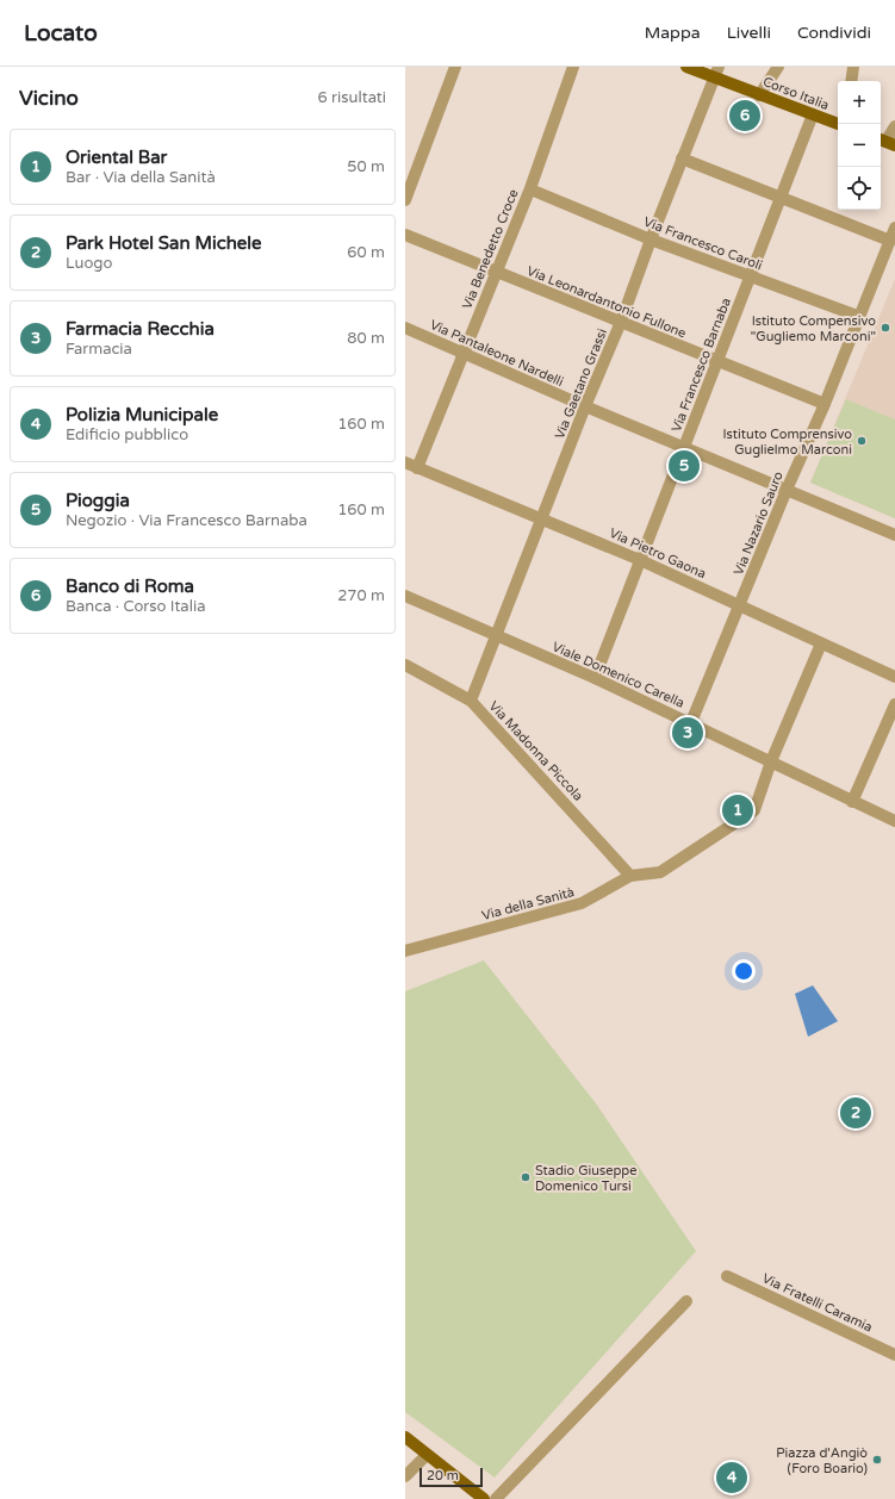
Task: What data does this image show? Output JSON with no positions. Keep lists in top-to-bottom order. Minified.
{"streets":{"main road":["Corso Italia"],"street":["Via Francesco Caroli","Via Benedetto Croce","Via Leonardantonio Fullone","Via Pantaleone Nardelli","Via Francesco Barnaba","Via Gaetano Grassi","Via Nazario Sauro","Via Pietro Gaona","Viale Domenico Carella","Via Madonna Piccola","Via della Sanità","Via Fratelli Caramia"]},"crossings":[["Corso Italia","Via Francesco Barnaba"],["Corso Italia","Via Gaetano Grassi"],["Via Francesco Caroli","Via Francesco Barnaba"],["Via Francesco Caroli","Via Gaetano Grassi"],["Via Francesco Caroli","Via Nazario Sauro"],["Via Benedetto Croce","Via Leonardantonio Fullone"],["Via Benedetto Croce","Via Pantaleone Nardelli"],["Via Benedetto Croce","Via Pietro Gaona"],["Via Leonardantonio Fullone","Via Francesco Barnaba"],["Via Leonardantonio Fullone","Via Gaetano Grassi"],["Via Leonardantonio Fullone","Via Nazario Sauro"],["Via Pantaleone Nardelli","Via Francesco Barnaba"],["Via Pantaleone Nardelli","Via Gaetano Grassi"],["Via Pantaleone Nardelli","Via Nazario Sauro"],["Via Francesco Barnaba","Via Pietro Gaona"],["Via Francesco Barnaba","Viale Domenico Carella"],["Via Gaetano Grassi","Via Pietro Gaona"],["Via Gaetano Grassi","Viale Domenico Carella"],["Via Gaetano Grassi","Via Madonna Piccola"],["Via Nazario Sauro","Via Pietro Gaona"],["Via Nazario Sauro","Viale Domenico Carella"],["Via Pietro Gaona","Via della Sanità"],["Viale Domenico Carella","Via della Sanità"],["Via Madonna Piccola","Via della Sanità"]],"places":["Istituto Compensivo \"Gugliemo Marconi\"","Istituto Comprensivo Guglielmo Marconi","Stadio Giuseppe Domenico Tursi","Piazza d'Angiò (Foro Boario)"],"scale_bar":"20 m","page":{"header":"Locato","nav":["Mappa","Livelli","Condividi"],"heading":["Vicino","6 risultati"],"map_buttons":["+","−"],"pins":["6","5","3","1","2","4"],"list":[{"mark":"1","name":"Oriental Bar","note":"Bar · Via della Sanità","value":"50 m"},{"mark":"2","name":"Park Hotel San Michele","note":"Luogo","value":"60 m"},{"mark":"3","name":"Farmacia Recchia","note":"Farmacia","value":"80 m"},{"mark":"4","name":"Polizia Municipale","note":"Edificio pubblico","value":"160 m"},{"mark":"5","name":"Pioggia","note":"Negozio · Via Francesco Barnaba","value":"160 m"},{"mark":"6","name":"Banco di Roma","note":"Banca · Corso Italia","value":"270 m"}],"scale":"20 m"}}
